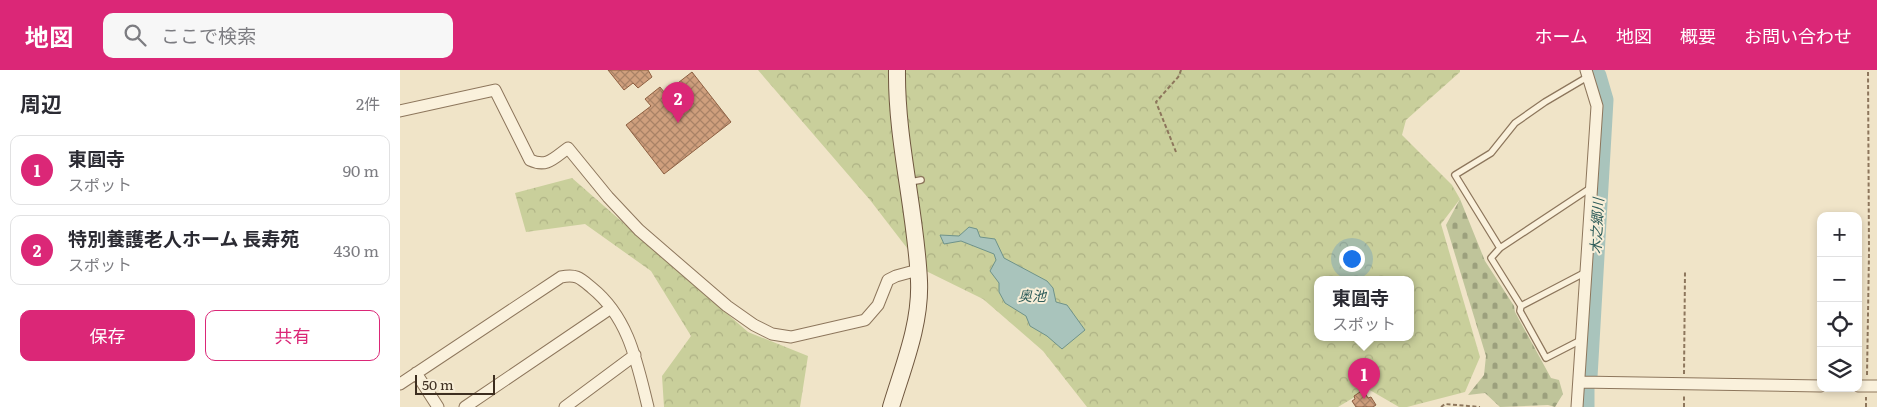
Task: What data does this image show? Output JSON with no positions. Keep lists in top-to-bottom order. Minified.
{"water":["木之郷川","奥池"],"scale_bar":"50 m","page":{"header":"地図","search":"ここで検索","nav":["ホーム","地図","概要","お問い合わせ"],"heading":["周辺","2件"],"pins":["2","1"],"list":[{"mark":"1","name":"東圓寺","note":"スポット","value":"90 m"},{"mark":"2","name":"特別養護老人ホーム 長寿苑","note":"スポット","value":"430 m"}],"map_buttons":["+","−"],"popup":["東圓寺","スポット"],"buttons":["保存","共有"],"scale":"50 m"}}
